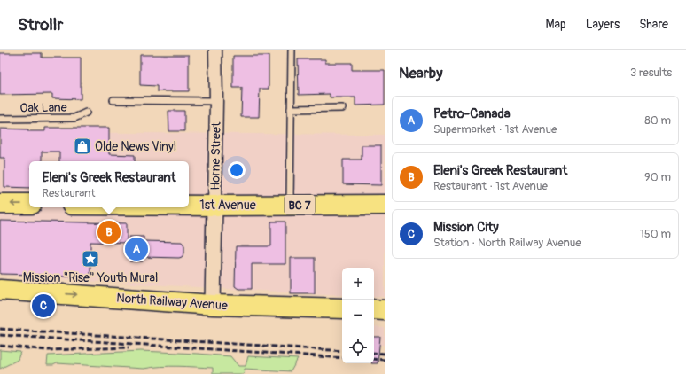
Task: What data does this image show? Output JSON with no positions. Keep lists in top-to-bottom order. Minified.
{"streets":{"main road":["1st Avenue","BC 7","North Railway Avenue"],"street":["Horne Street"],"lane":["Oak Lane"]},"crossings":[["Horne Street","1st Avenue"],["Horne Street","North Railway Avenue"]],"one_way":["North Railway Avenue"],"places":{"shop":["Olde News Vinyl"],"place":["Mission \"Rise\" Youth Mural"]},"page":{"header":"Strollr","nav":["Map","Layers","Share"],"heading":["Nearby","3 results"],"list":[{"mark":"A","name":"Petro-Canada","note":"Supermarket · 1st Avenue","value":"80 m"},{"mark":"B","name":"Eleni's Greek Restaurant","note":"Restaurant · 1st Avenue","value":"90 m"},{"mark":"C","name":"Mission City","note":"Station · North Railway Avenue","value":"150 m"}],"popup":["Eleni's Greek Restaurant","Restaurant"],"pins":["B","A","C"],"map_buttons":["+","−"]}}
